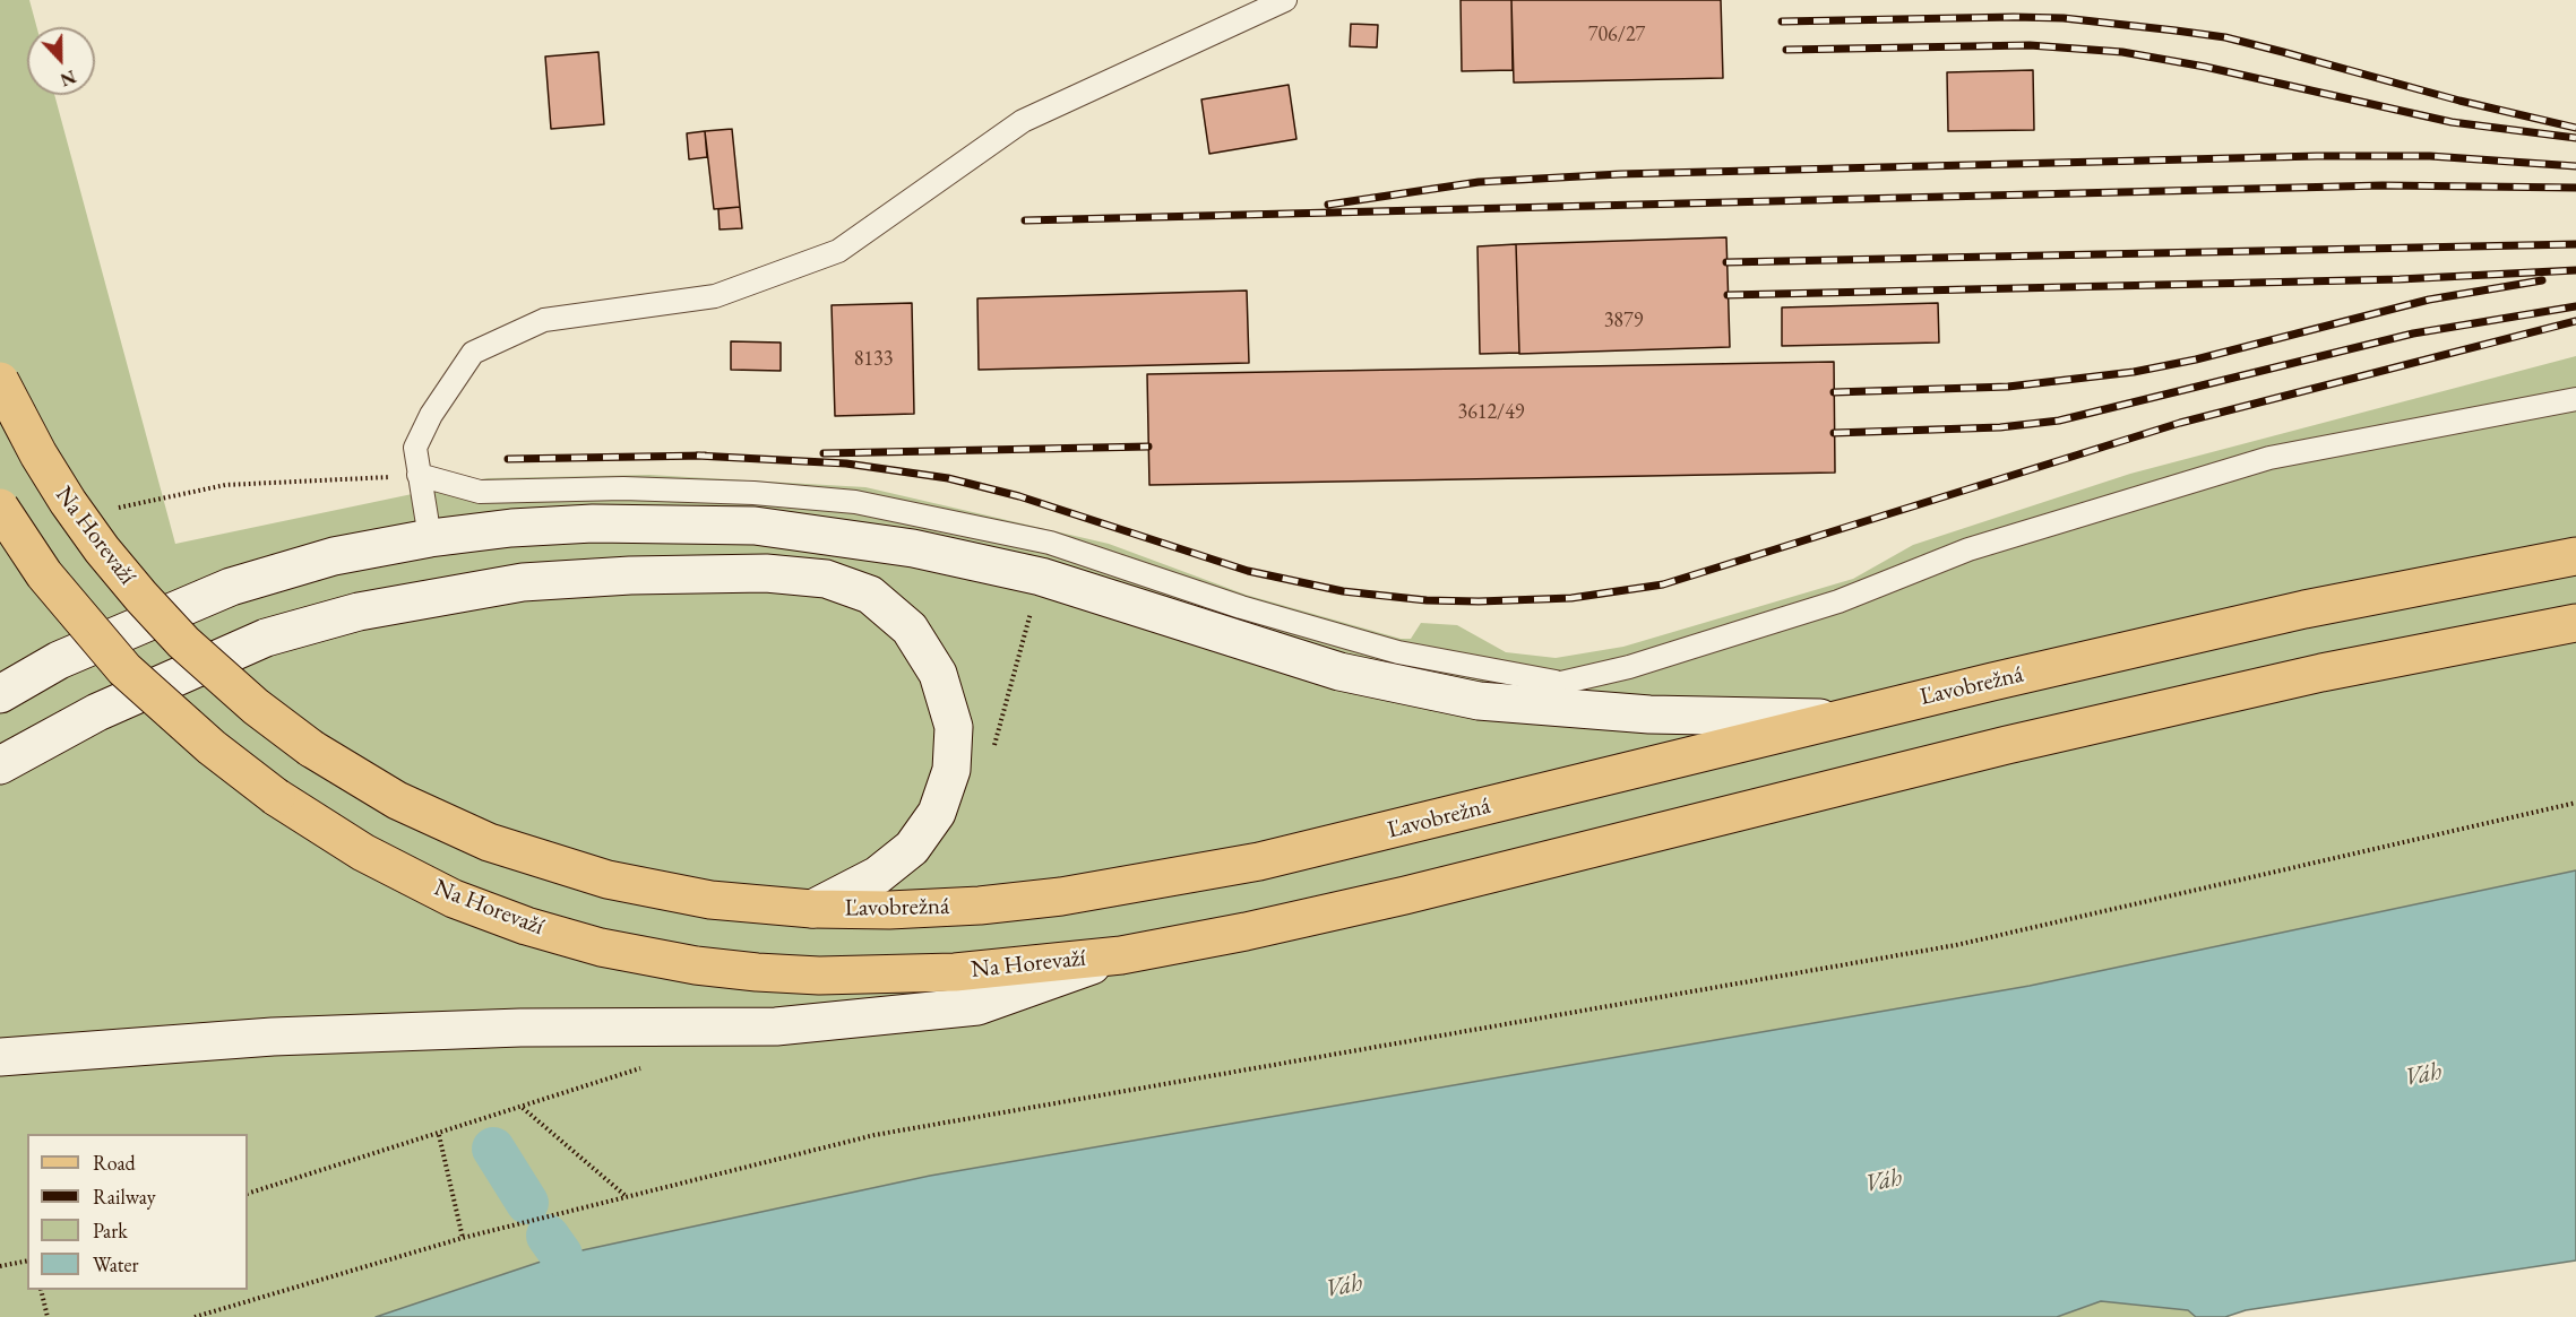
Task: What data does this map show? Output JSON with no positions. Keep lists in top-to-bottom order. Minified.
{"streets":{"main road":["Na Horevaží","Ľavobrežná"]},"crossings":[["Na Horevaží","Ľavobrežná"]],"water":["Váh"],"house_numbers":["706/27","3879","8133","3612/49"],"legend":["Road","Railway","Park","Water"],"north":"bottom"}
